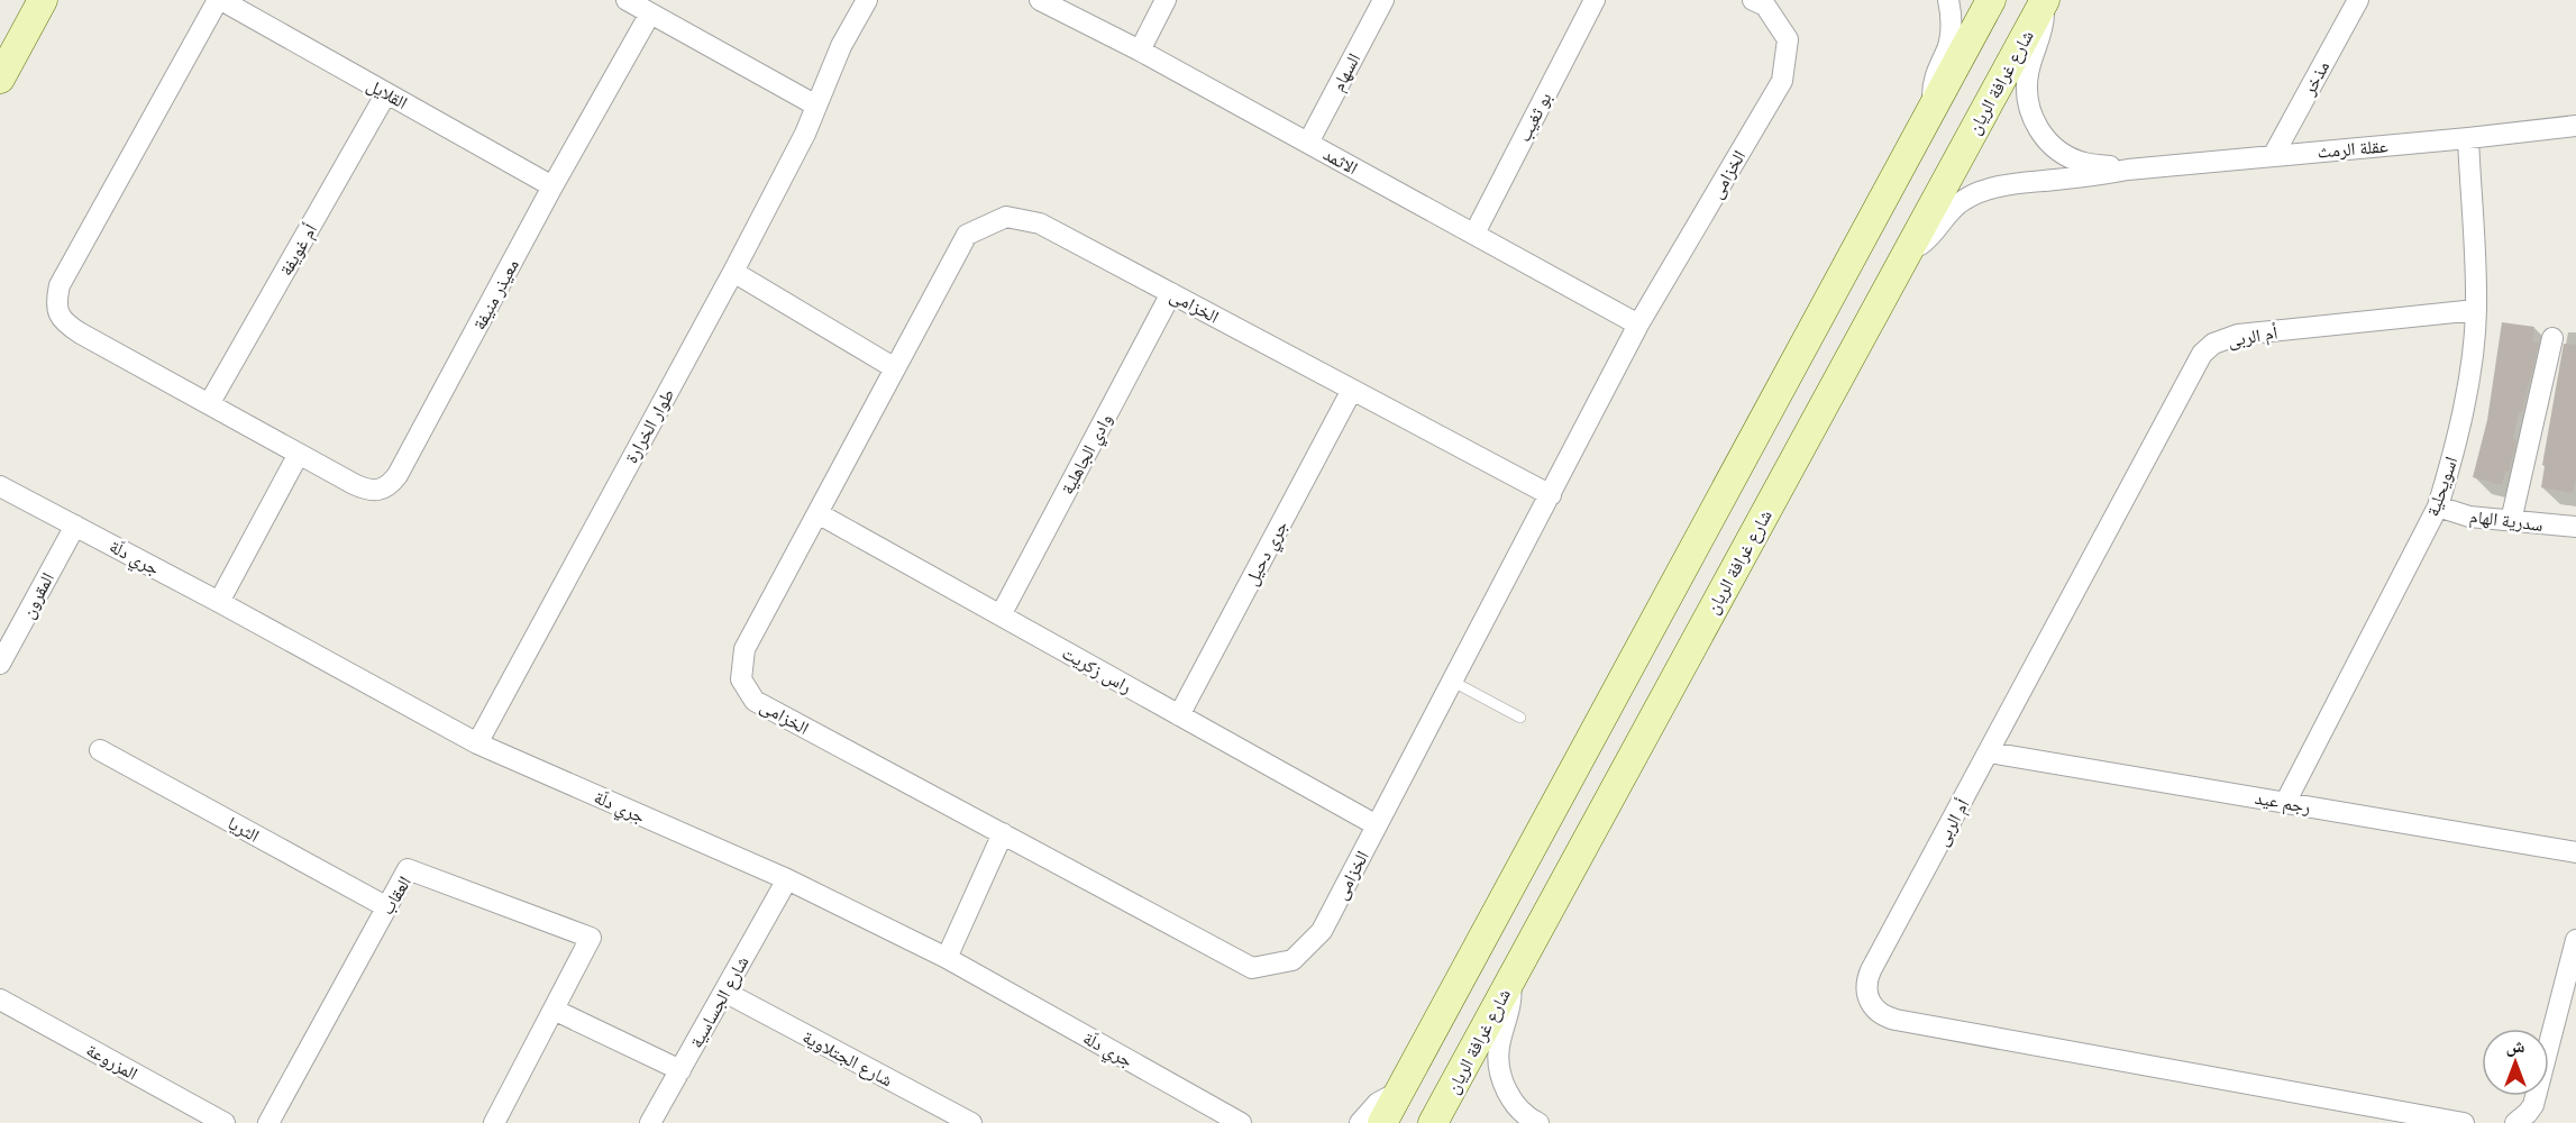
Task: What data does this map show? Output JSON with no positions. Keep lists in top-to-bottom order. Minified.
{"streets":{"main road":["شارع غرافة الريان"],"street":["السهام","مذخر","القلايل","بو ثغيب","عقلة الرمث","الاثمد","الخزامى","أم غويفة","معيذر منيفة","أم الربى","طوار الخرارة","وادي الجاهلية","اسويحلية","سدرية الهام","جري دحيل","جري دلّة","المقرون","راس زكريت","رجم عيد","الثريا","العقاب","شارع الجساسية","شارع الجتلاوية","المزروعة"]},"crossings":[["السهام","الاثمد"],["مذخر","عقلة الرمث"],["شارع غرافة الريان","عقلة الرمث"],["القلايل","أم غويفة"],["القلايل","معيذر منيفة"],["بو ثغيب","الاثمد"],["عقلة الرمث","اسويحلية"],["الاثمد","الخزامى"],["الخزامى","وادي الجاهلية"],["الخزامى","جري دحيل"],["الخزامى","راس زكريت"],["أم غويفة","معيذر منيفة"],["أم الربى","اسويحلية"],["أم الربى","رجم عيد"],["طوار الخرارة","جري دلّة"],["وادي الجاهلية","راس زكريت"],["اسويحلية","سدرية الهام"],["اسويحلية","رجم عيد"],["جري دحيل","راس زكريت"],["جري دلّة","المقرون"],["جري دلّة","شارع الجساسية"],["الثريا","العقاب"],["شارع الجساسية","شارع الجتلاوية"]],"north":"top"}
